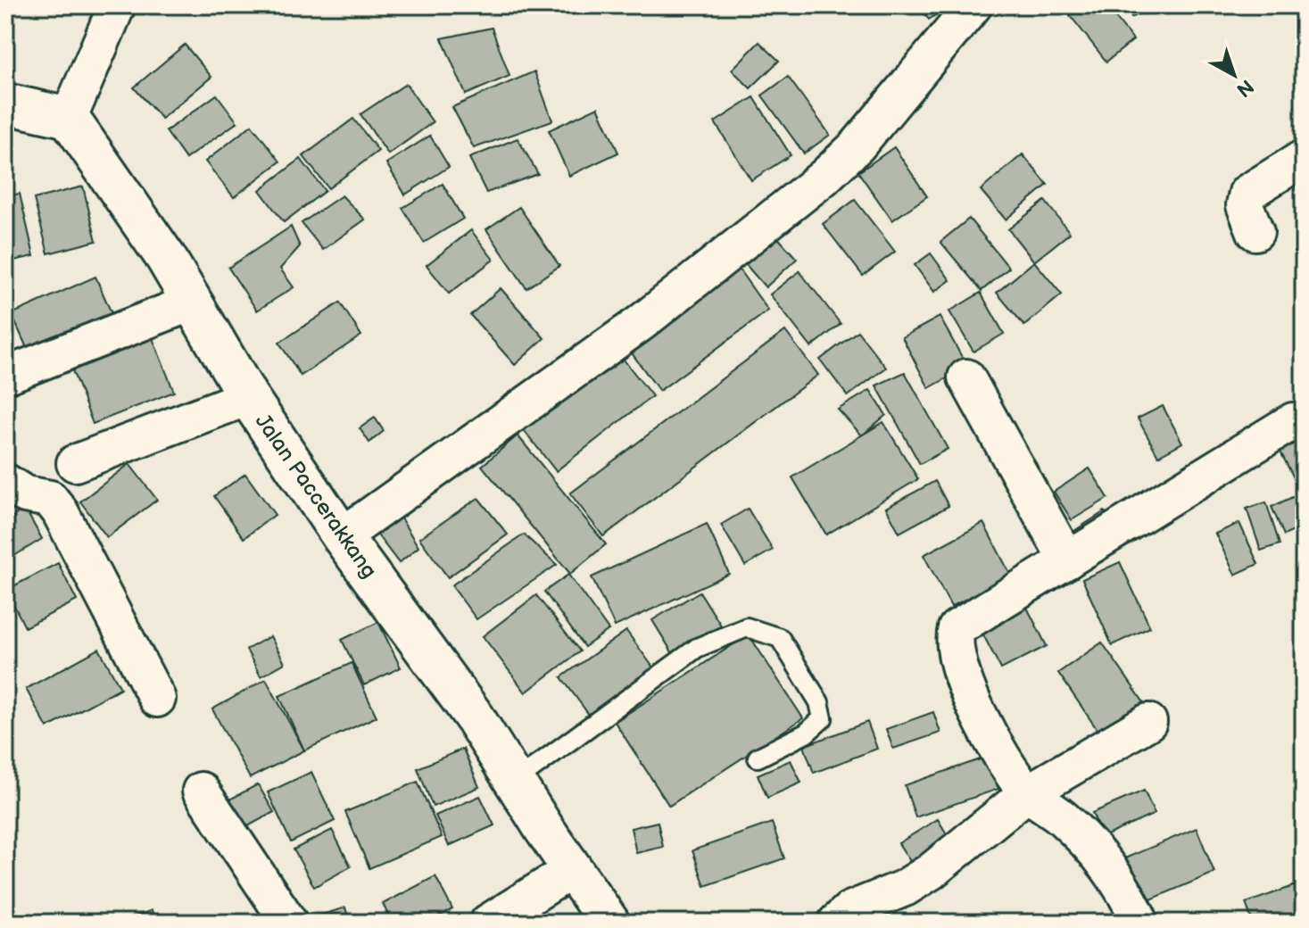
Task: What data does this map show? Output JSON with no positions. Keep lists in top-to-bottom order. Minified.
{"streets":{"main road":["Jalan Paccerakkang"]},"north":"bottom right"}
